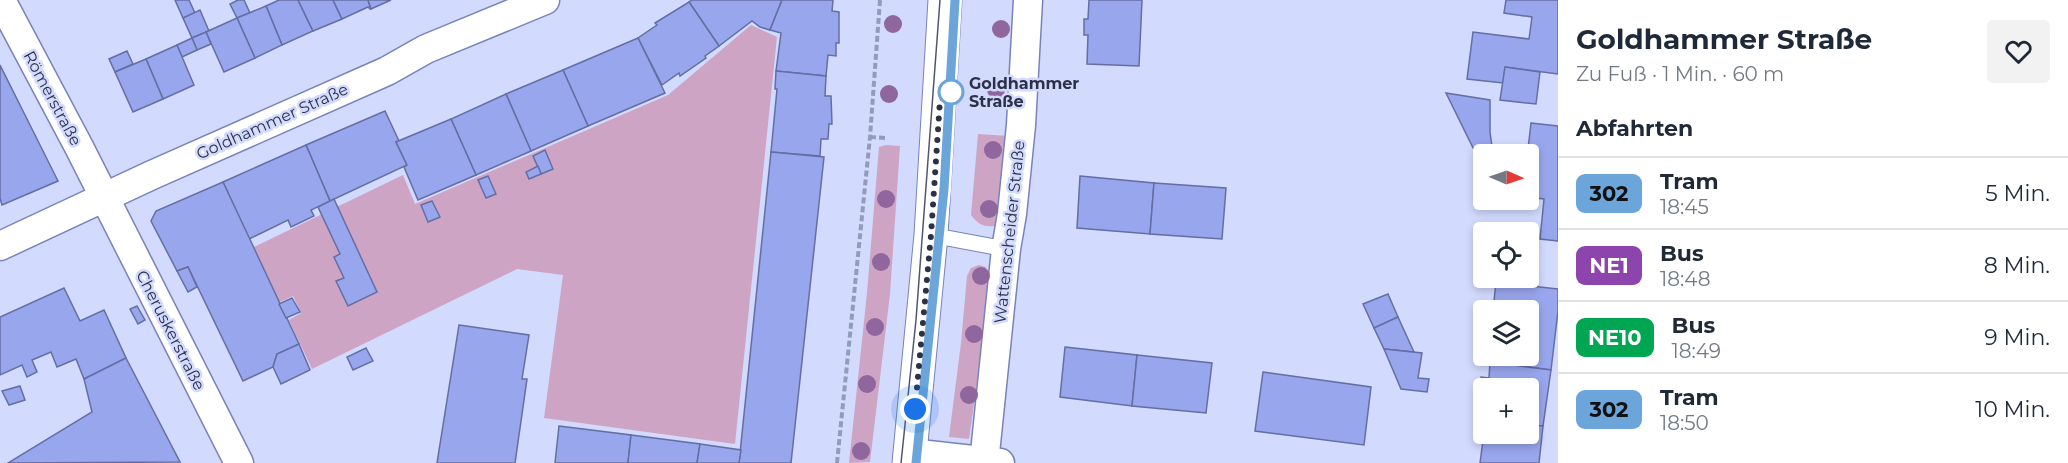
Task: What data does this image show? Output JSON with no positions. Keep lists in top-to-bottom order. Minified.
{"streets":{"street":["Römerstraße","Goldhammer Straße","Wattenscheider Straße","Cheruskerstraße"]},"crossings":[["Römerstraße","Goldhammer Straße"],["Römerstraße","Cheruskerstraße"],["Goldhammer Straße","Cheruskerstraße"]],"places":["Goldhammer Straße"],"lines":["tram line 302"],"north":"right","page":{"heading":[["Goldhammer Straße","Zu Fuß · 1 Min. · 60 m"],"Abfahrten"],"map_buttons":"+","list":[{"mark":"302","name":"Tram","note":"18:45","value":"5 Min."},{"mark":"NE1","name":"Bus","note":"18:48","value":"8 Min."},{"mark":"NE10","name":"Bus","note":"18:49","value":"9 Min."},{"mark":"302","name":"Tram","note":"18:50","value":"10 Min."}]}}
